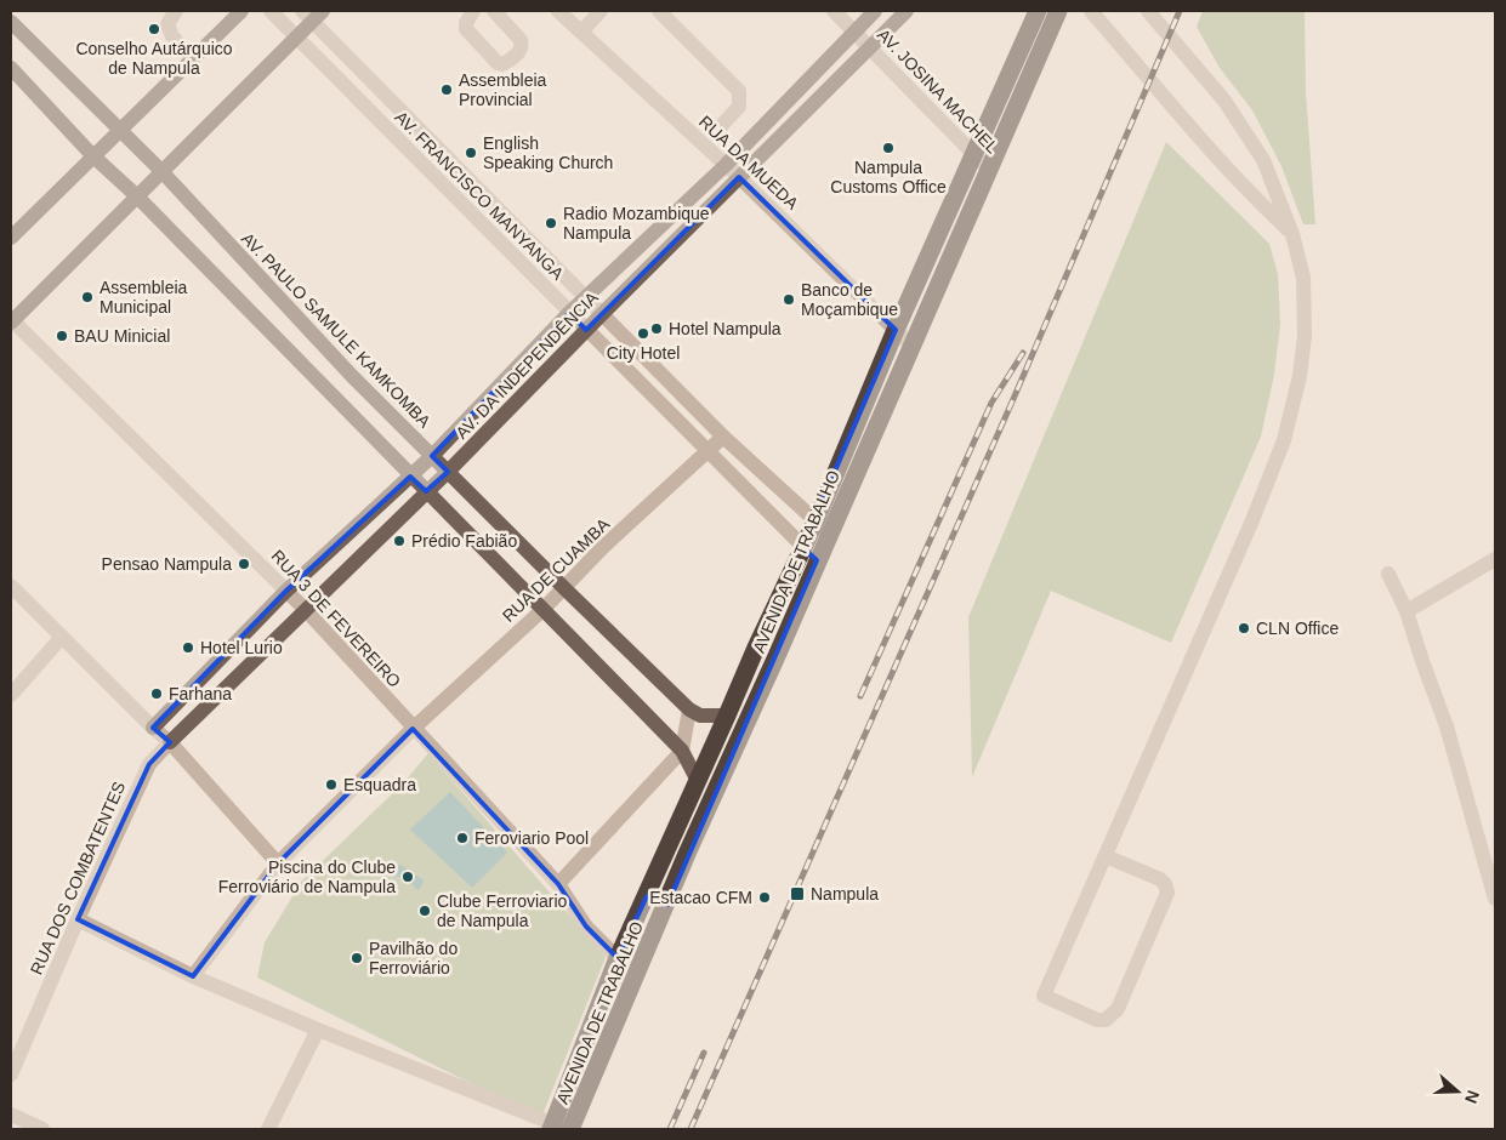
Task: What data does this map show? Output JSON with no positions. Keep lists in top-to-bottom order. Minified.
{"streets":{"highway":["AVENIDA DE TRABALHO"],"main road":["AV. PAULO SAMULE KAMKOMBA","AV. DA INDEPENDÊNCIA"],"street":["AV. JOSINA MACHEL","RUA DA MUEDA","AV. FRANCISCO MANYANGA","RUA DE CUAMBA","RUA 3 DE FEVEREIRO","RUA DOS COMBATENTES"]},"crossings":[["AV. JOSINA MACHEL","AV. DA INDEPENDÊNCIA"],["AV. JOSINA MACHEL","AVENIDA DE TRABALHO"],["RUA DA MUEDA","AV. DA INDEPENDÊNCIA"],["RUA DA MUEDA","AVENIDA DE TRABALHO"],["AV. FRANCISCO MANYANGA","AV. DA INDEPENDÊNCIA"],["AV. FRANCISCO MANYANGA","AVENIDA DE TRABALHO"],["AV. FRANCISCO MANYANGA","RUA DE CUAMBA"],["AV. PAULO SAMULE KAMKOMBA","AV. DA INDEPENDÊNCIA"],["AV. PAULO SAMULE KAMKOMBA","RUA DE CUAMBA"],["AV. DA INDEPENDÊNCIA","RUA 3 DE FEVEREIRO"],["AVENIDA DE TRABALHO","RUA 3 DE FEVEREIRO"],["RUA DE CUAMBA","RUA 3 DE FEVEREIRO"]],"places":{"other":["Conselho Autárquico de Nampula","Assembleia Provincial","Nampula Customs Office","English Speaking Church","Radio Mozambique Nampula","Assembleia Municipal","Banco de Moçambique","Hotel Nampula","City Hotel","BAU Minicial","Prédio Fabião","Pensao Nampula","CLN Office","Hotel Lurio","Farhana","Esquadra","Feroviario Pool","Piscina do Clube Ferroviário de Nampula","Estacao CFM","Clube Ferroviario de Nampula","Pavilhão do Ferroviário"],"transit":["Nampula"]},"north":"right"}
